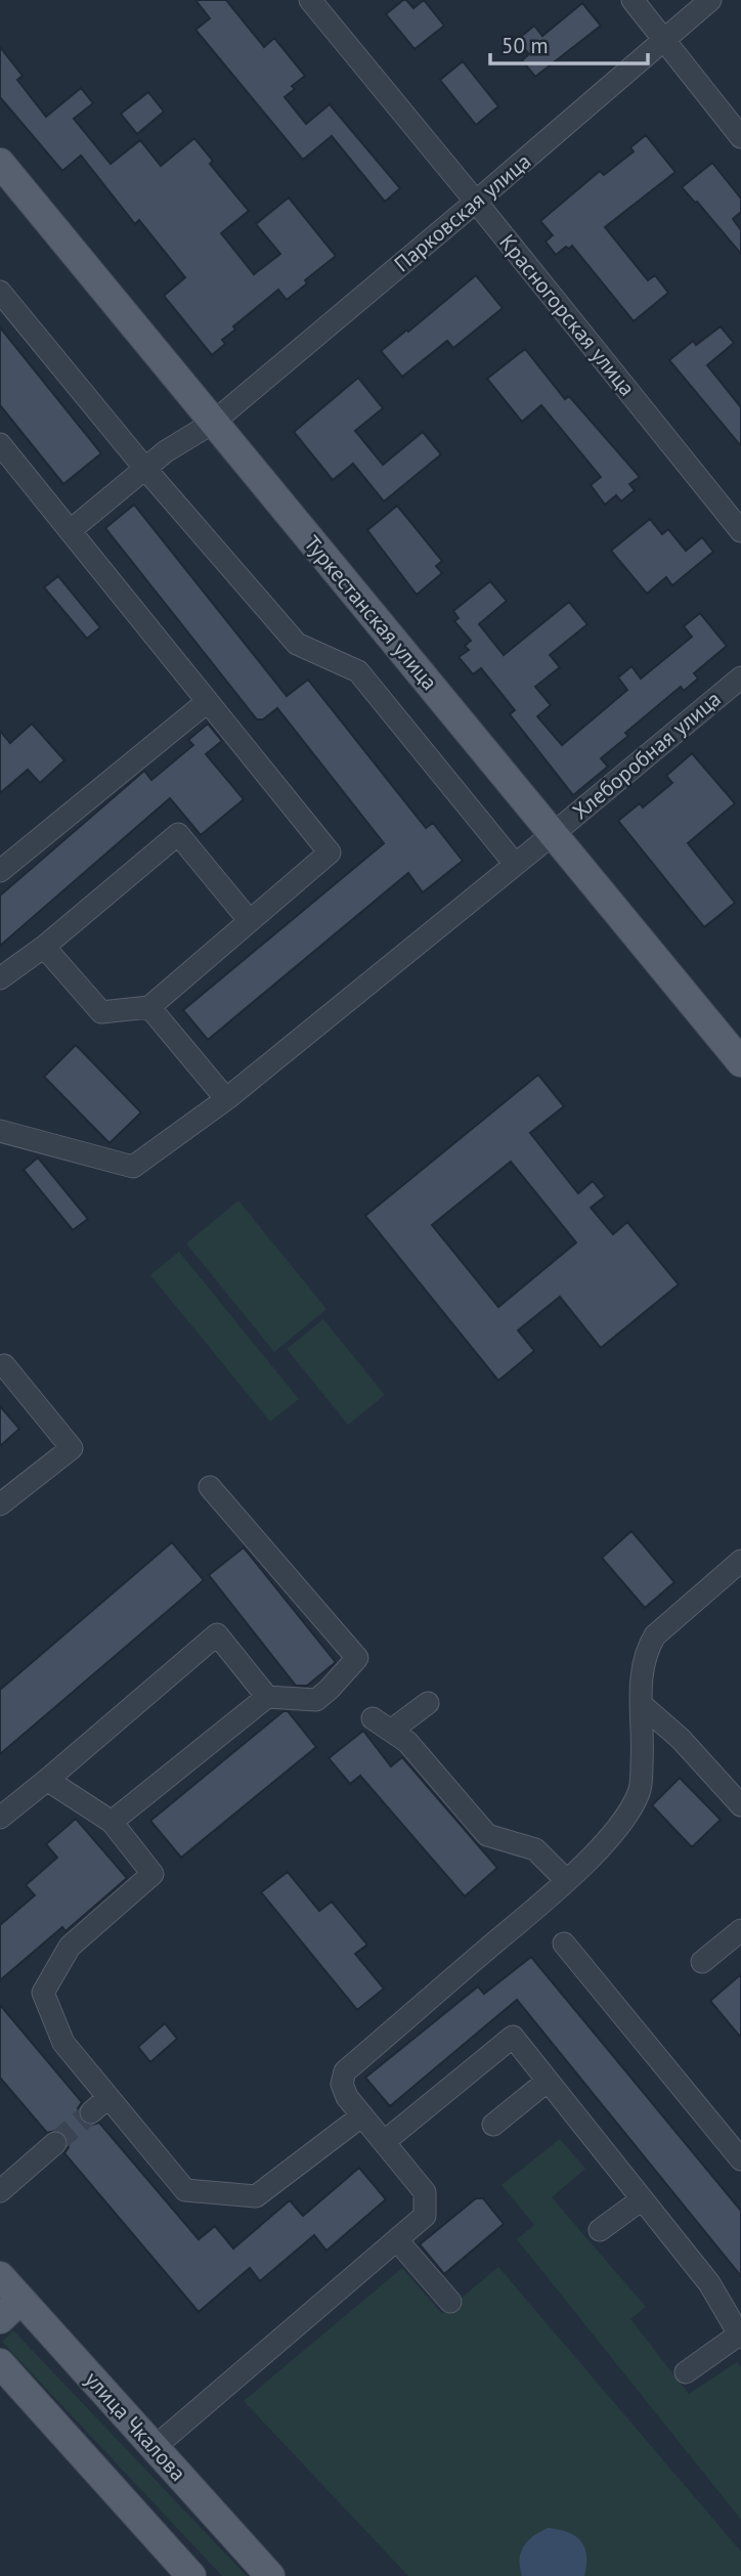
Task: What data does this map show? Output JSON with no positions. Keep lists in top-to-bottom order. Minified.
{"streets":{"main road":["Туркестанская улица","улица Чкалова"],"street":["Парковская улица","Красногорская улица","Хлеборобная улица"]},"crossings":[["Парковская улица","Красногорская улица"],["Парковская улица","Туркестанская улица"],["Туркестанская улица","Хлеборобная улица"]],"scale_bar":"50 m"}
